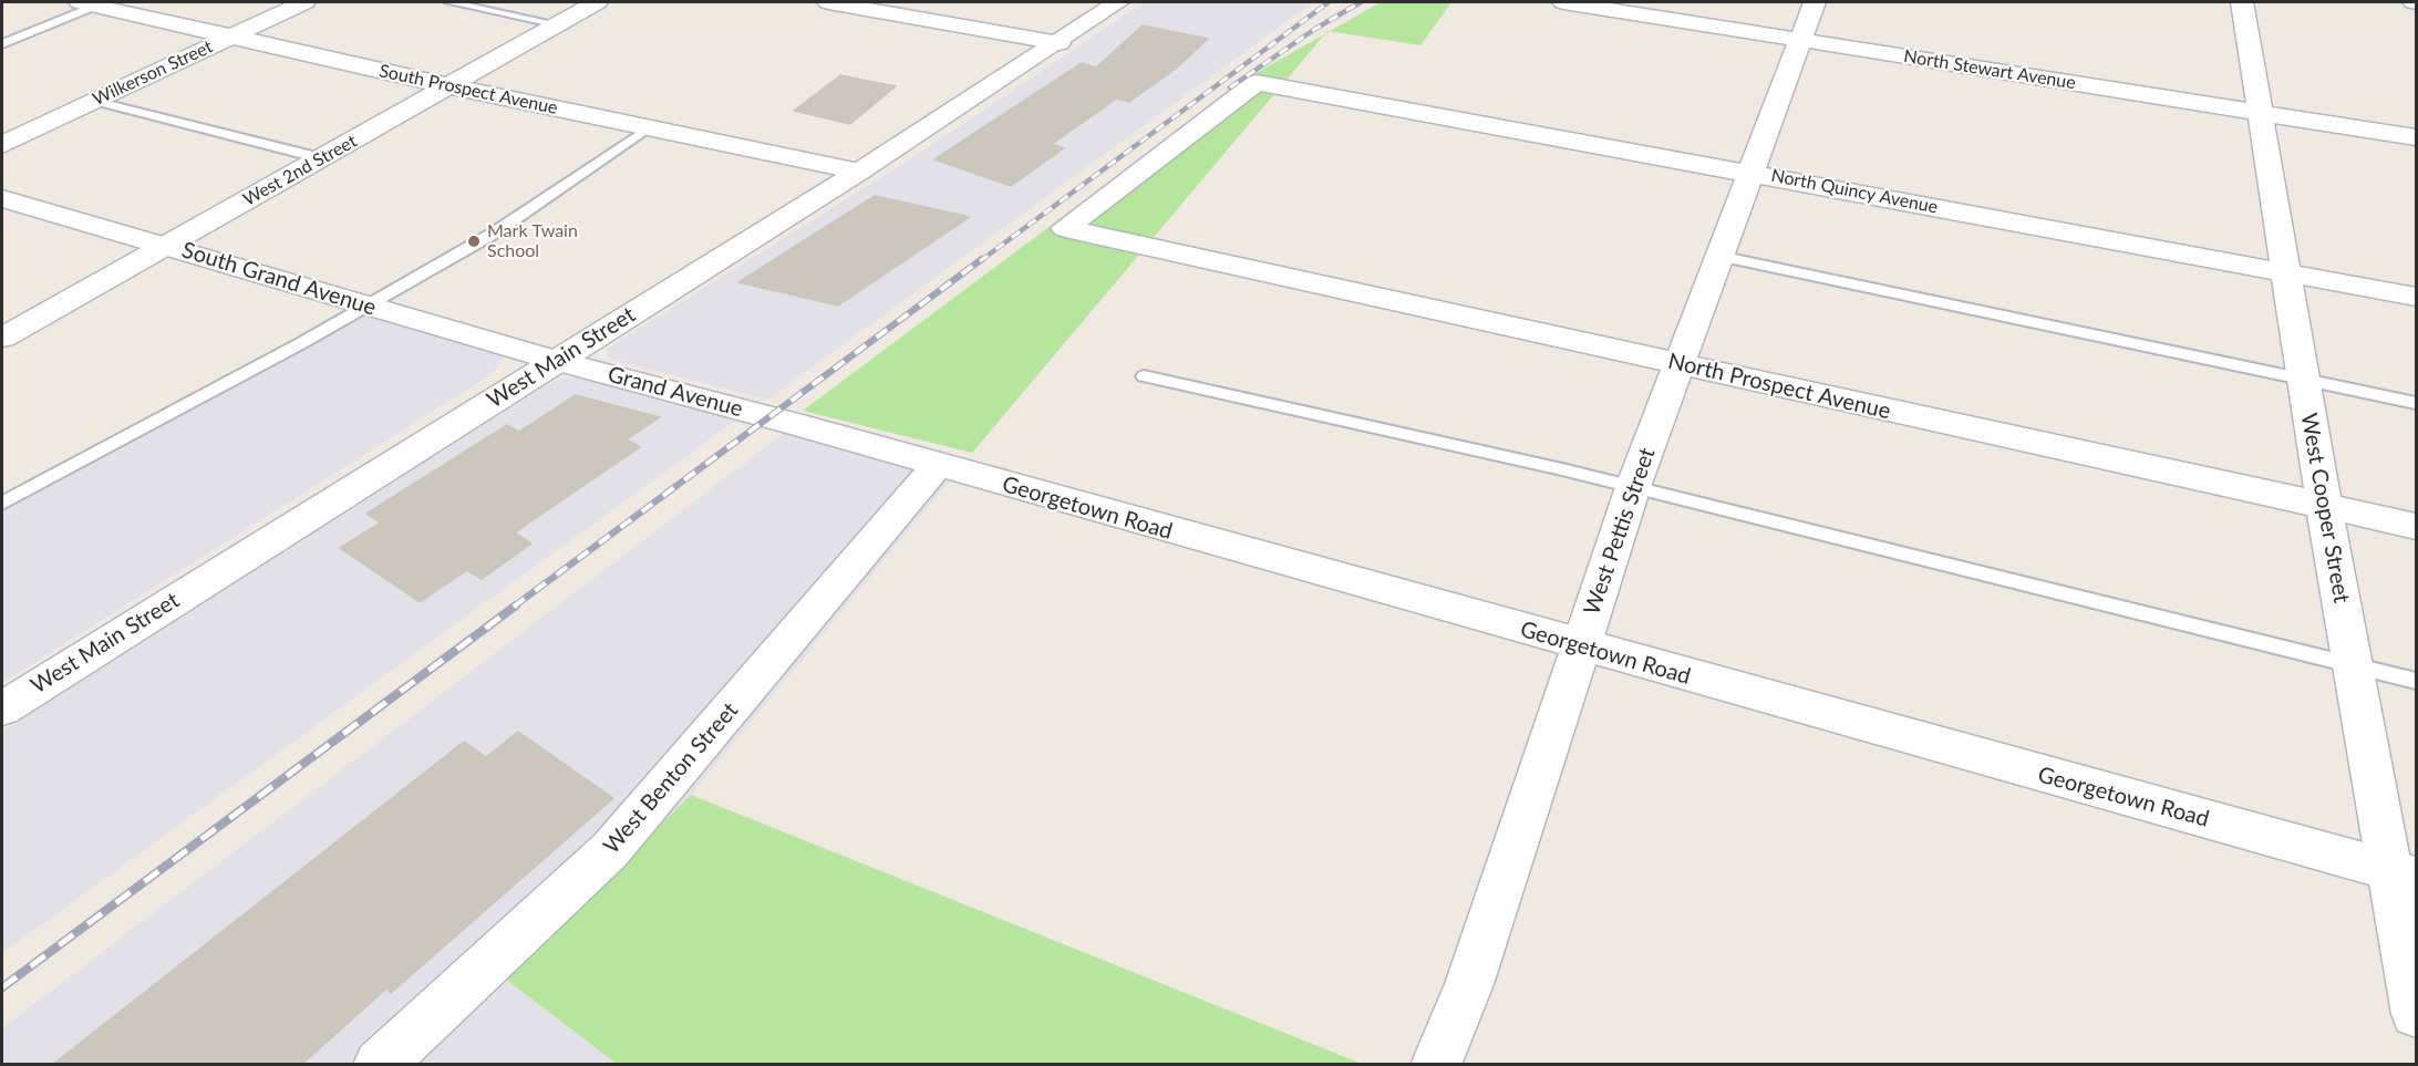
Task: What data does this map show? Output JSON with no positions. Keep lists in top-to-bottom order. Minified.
{"streets":{"street":["North Stewart Avenue","Wilkerson Street","South Prospect Avenue","West 2nd Street","North Quincy Avenue","South Grand Avenue","West Main Street","North Prospect Avenue","Grand Avenue","Georgetown Road","West Cooper Street","West Pettis Street","West Benton Street"]},"crossings":[["North Stewart Avenue","West Cooper Street"],["North Stewart Avenue","West Pettis Street"],["Wilkerson Street","South Prospect Avenue"],["South Prospect Avenue","West 2nd Street"],["South Prospect Avenue","West Main Street"],["West 2nd Street","South Grand Avenue"],["North Quincy Avenue","North Prospect Avenue"],["North Quincy Avenue","West Cooper Street"],["North Quincy Avenue","West Pettis Street"],["South Grand Avenue","West Main Street"],["South Grand Avenue","Grand Avenue"],["West Main Street","Grand Avenue"],["North Prospect Avenue","West Cooper Street"],["North Prospect Avenue","West Pettis Street"],["Grand Avenue","Georgetown Road"],["Georgetown Road","West Cooper Street"],["Georgetown Road","West Pettis Street"],["Georgetown Road","West Benton Street"]],"places":["Mark Twain School"]}
